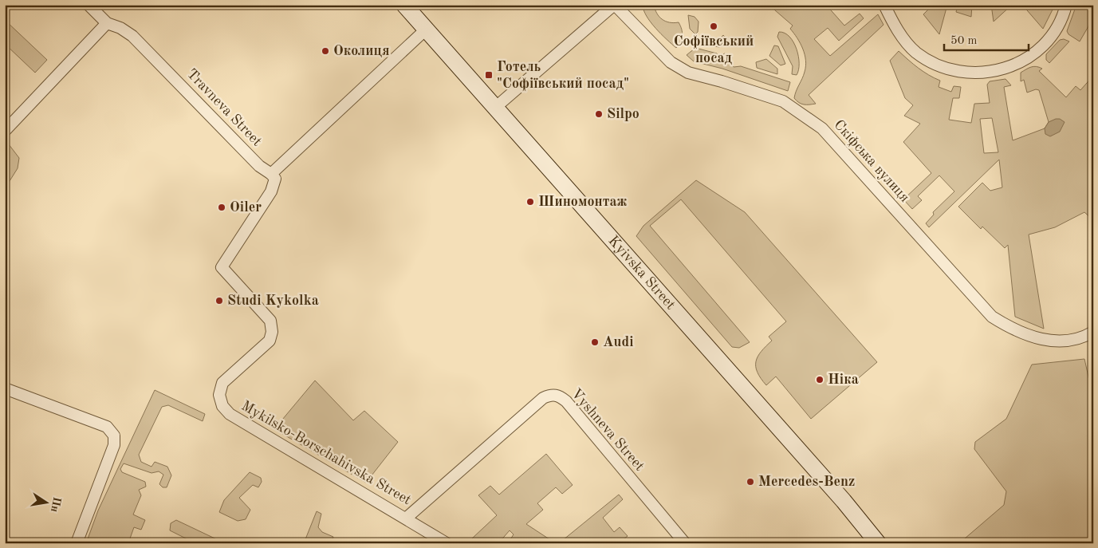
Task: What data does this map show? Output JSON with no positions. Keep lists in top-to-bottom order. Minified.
{"streets":{"main road":["Kyivska Street"],"street":["Travneva Street","Скіфська вулиця","Vyshneva Street","Mykilsko-Borschahivska Street"]},"crossings":[["Travneva Street","Mykilsko-Borschahivska Street"],["Vyshneva Street","Mykilsko-Borschahivska Street"]],"places":{"other":["Софіївський посад","Околиця","Silpo","Шиномонтаж","Oiler","Studi Kykolka","Audi","Ніка","Mercedes-Benz"],"transit":["Готель \"Софіївський посад\""]},"scale_bar":"50 m","north":"right"}
